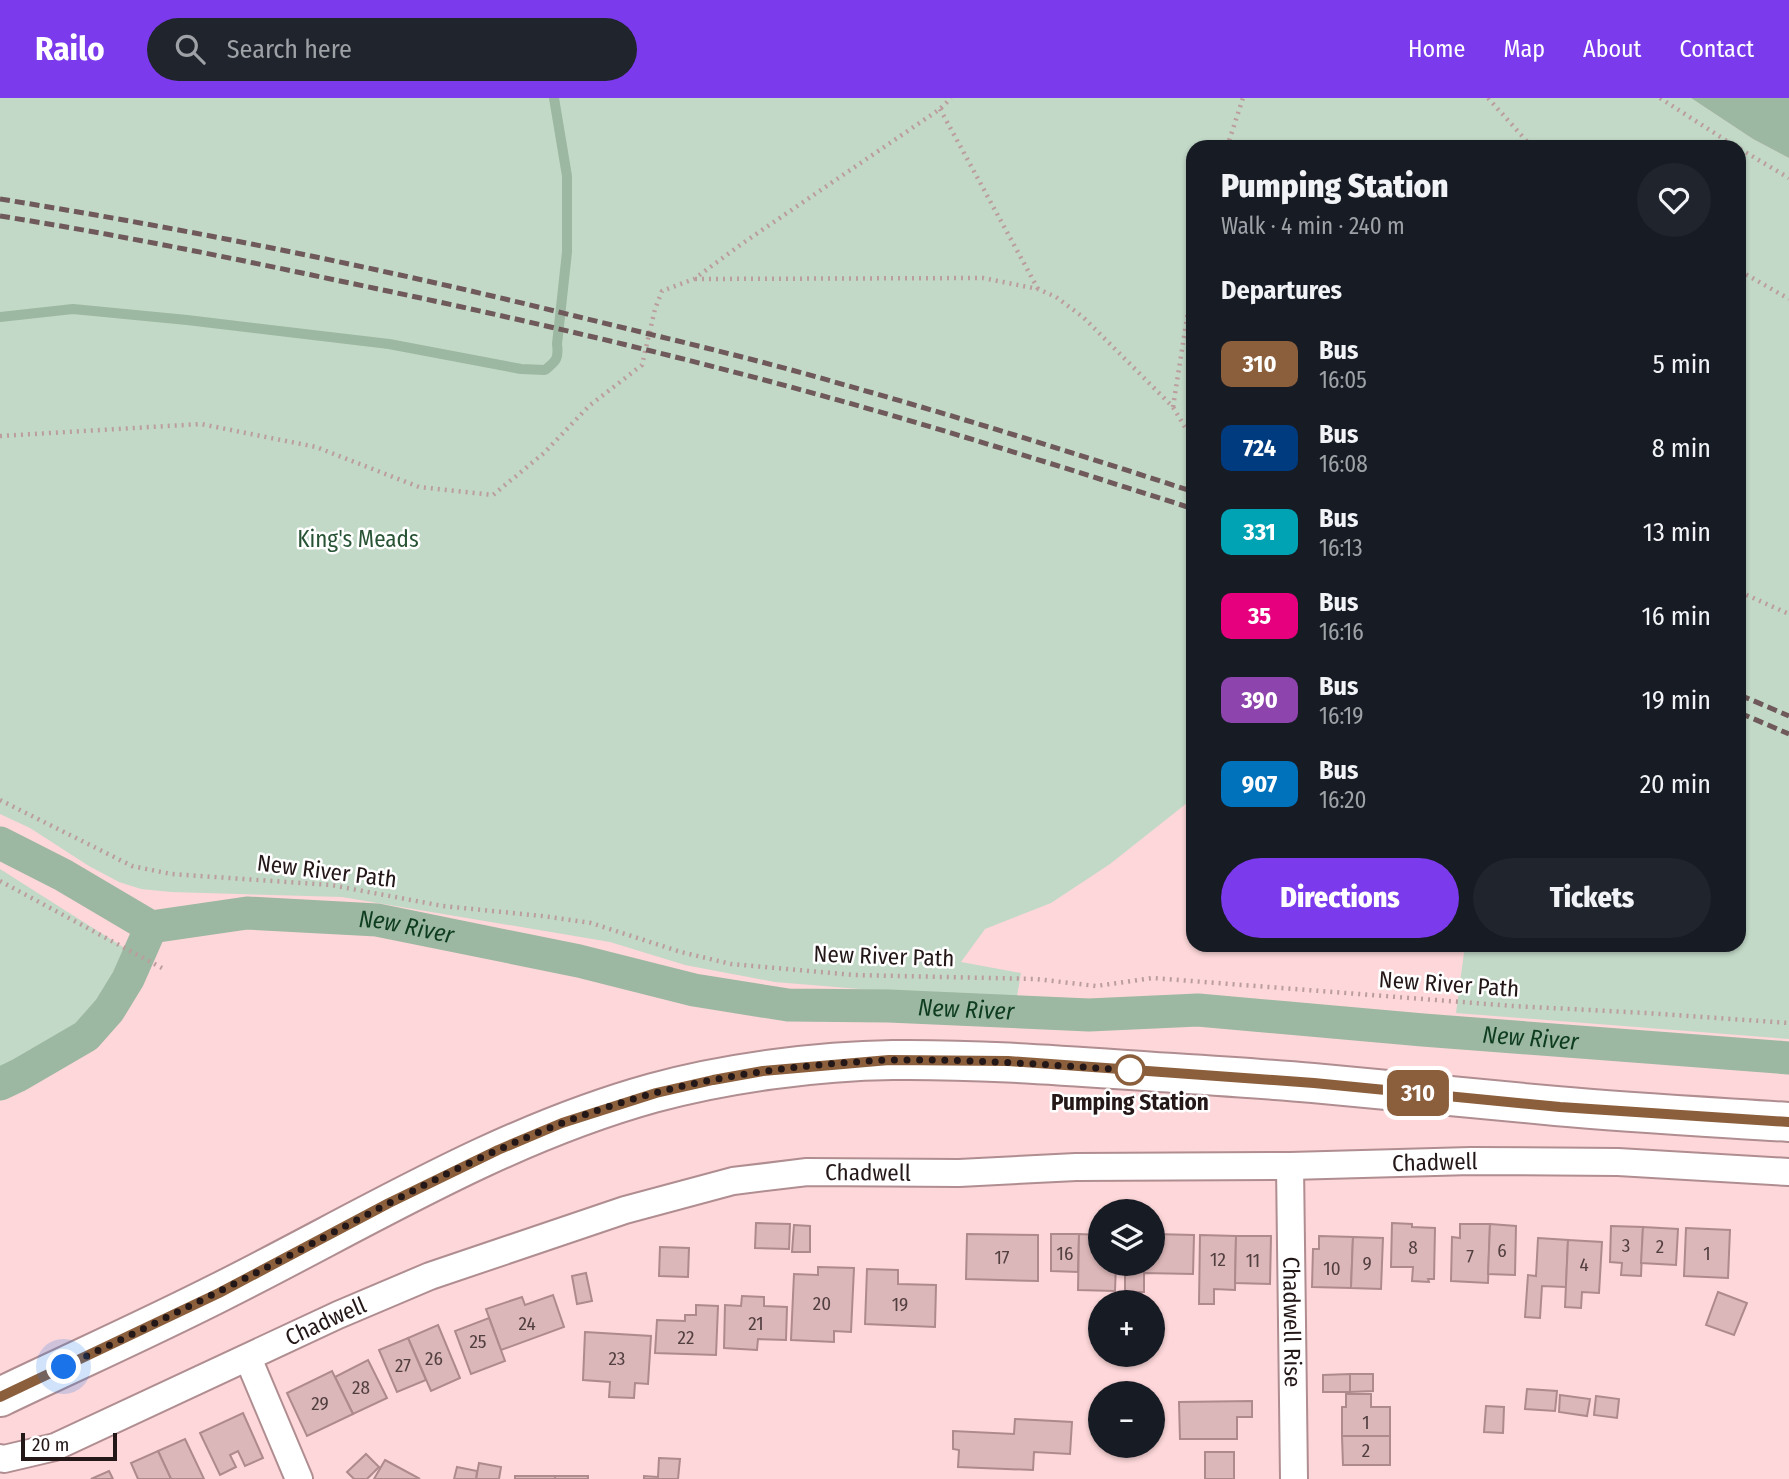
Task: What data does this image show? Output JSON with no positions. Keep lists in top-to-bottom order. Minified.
{"streets":{"street":["Chadwell","Chadwell Rise"],"path":["New River Path"]},"crossings":[["Chadwell","Chadwell Rise"]],"water":["New River"],"parks":["King's Meads"],"places":["Pumping Station"],"lines":["bus line 310"],"house_numbers":["3","2","8","6","16","1","7","17","12","11","9","4","10","20","19","24","21","22","25","26","23","27","28","29","1","2"],"scale_bar":"20 m","page":{"header":"Railo","search":"Search here","nav":["Home","Map","About","Contact"],"on_map":"310","heading":[["Pumping Station","Walk · 4 min · 240 m"],"Departures"],"list":[{"mark":"310","name":"Bus","note":"16:05","value":"5 min"},{"mark":"724","name":"Bus","note":"16:08","value":"8 min"},{"mark":"331","name":"Bus","note":"16:13","value":"13 min"},{"mark":"35","name":"Bus","note":"16:16","value":"16 min"},{"mark":"390","name":"Bus","note":"16:19","value":"19 min"},{"mark":"907","name":"Bus","note":"16:20","value":"20 min"}],"buttons":["Directions","Tickets"],"map_buttons":["+","−"],"scale":"20 m"}}
